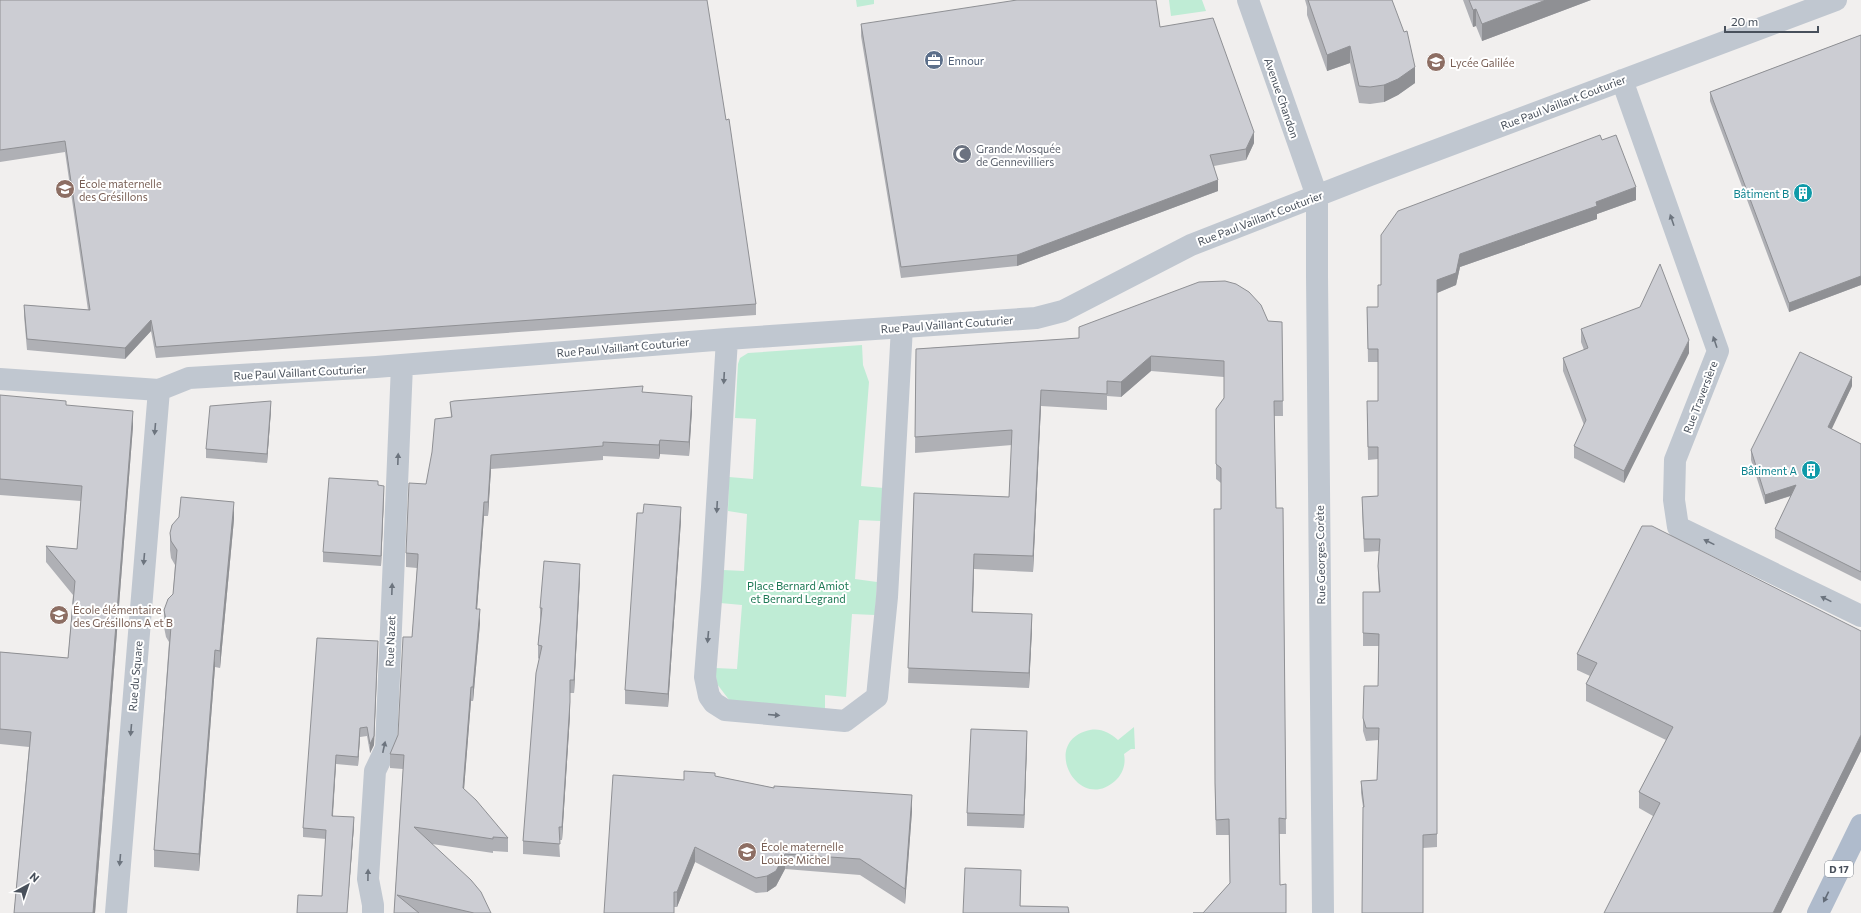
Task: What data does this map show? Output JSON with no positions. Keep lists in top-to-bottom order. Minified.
{"streets":{"main road":["D 17"],"street":["Avenue Chandon","Rue Paul Vaillant Couturier","Rue Traversière","Rue Georges Corète","Rue Nazet","Rue du Square"]},"crossings":[["Avenue Chandon","Rue Paul Vaillant Couturier"],["Avenue Chandon","Rue Georges Corète"],["Rue Paul Vaillant Couturier","Rue Traversière"],["Rue Paul Vaillant Couturier","Rue Georges Corète"],["Rue Paul Vaillant Couturier","Rue Nazet"],["Rue Paul Vaillant Couturier","Rue du Square"]],"one_way":["Rue Traversière","Rue Nazet","Rue du Square"],"parks":["Place Bernard Amiot et Bernard Legrand"],"places":{"office":["Ennour"],"school or university":["Lycée Galilée","École maternelle des Grésillons","École élémentaire des Grésillons A et B","École maternelle Louise Michel"],"mosque":["Grande Mosquée de Gennevilliers"],"building":["Bâtiment B","Bâtiment A"]},"scale_bar":"20 m","north":"top right"}
